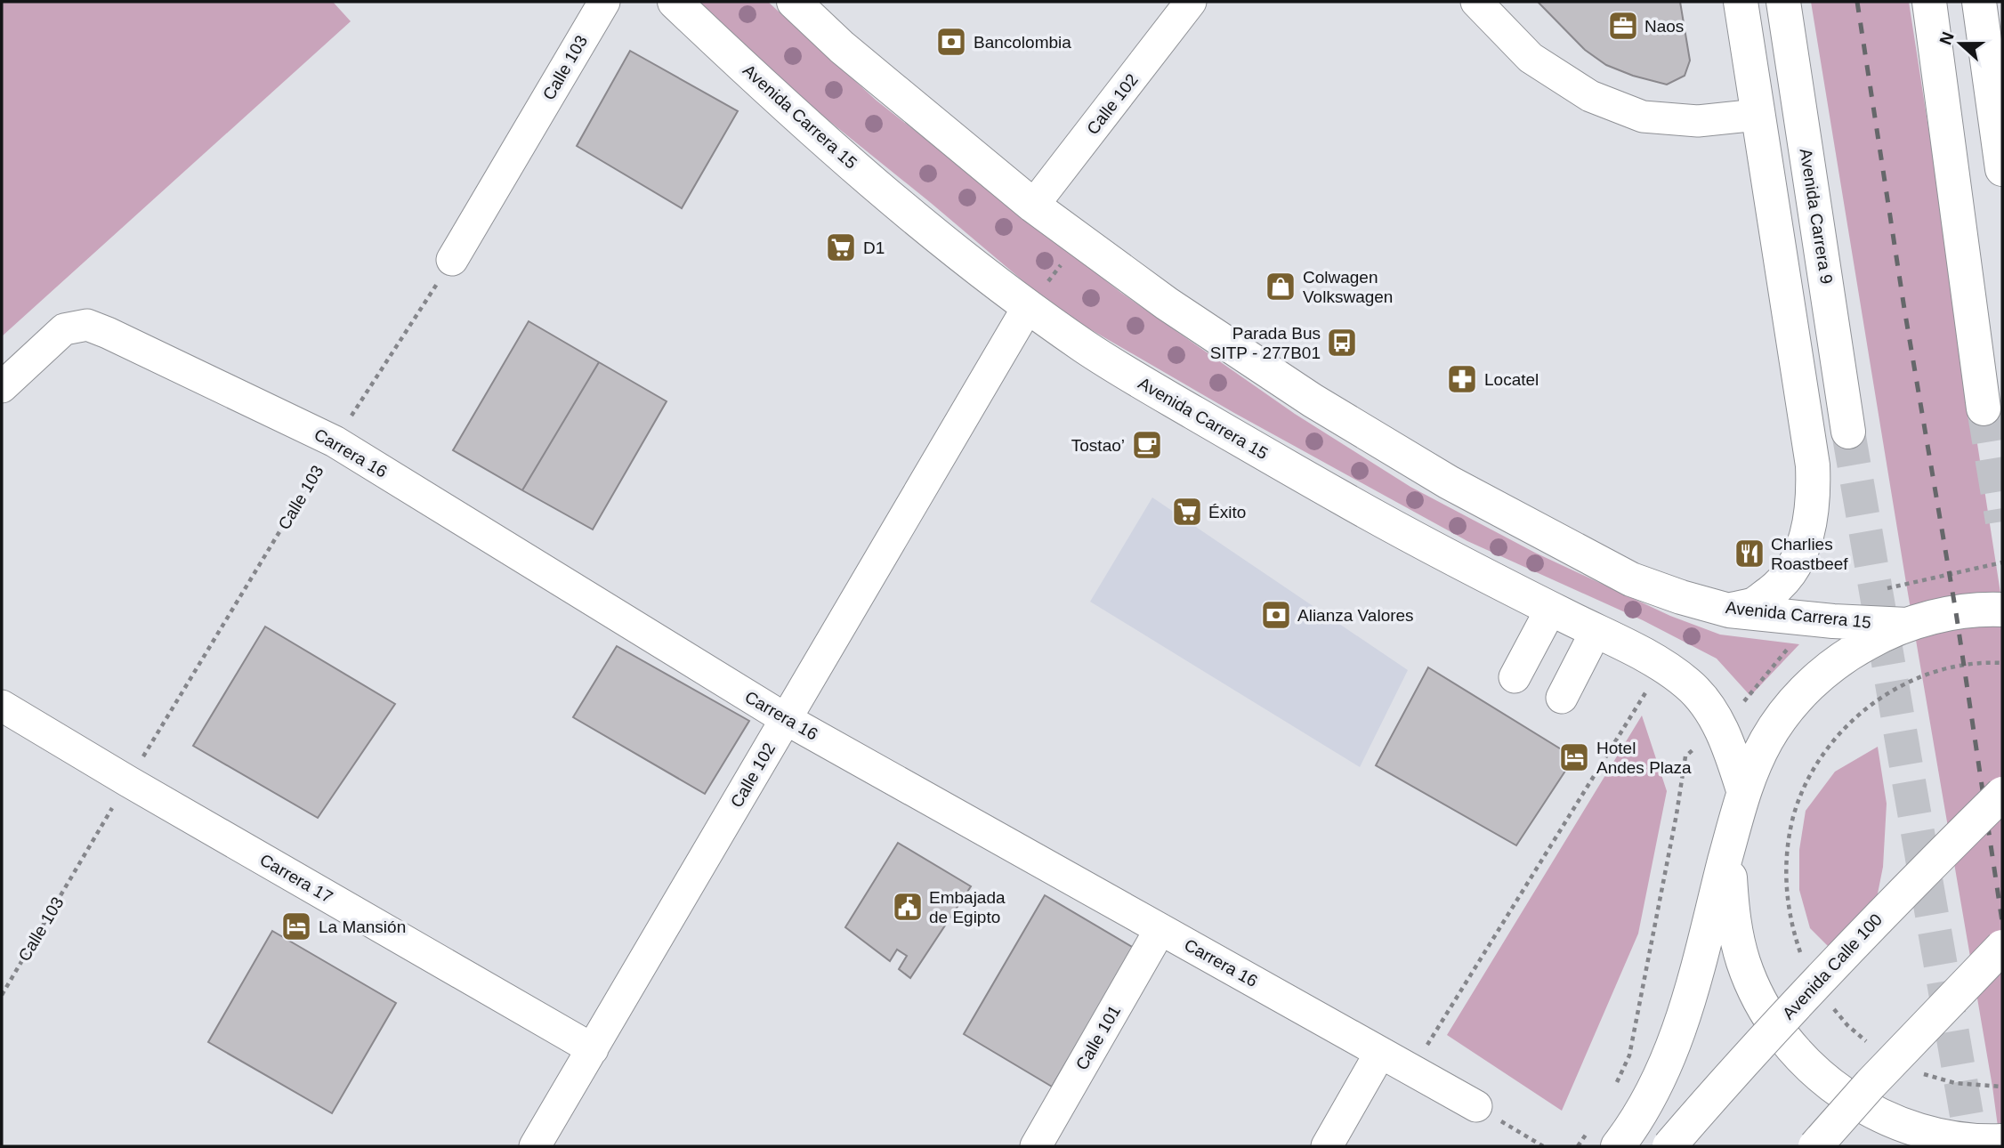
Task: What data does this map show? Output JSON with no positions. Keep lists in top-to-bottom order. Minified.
{"streets":{"main road":["Avenida Carrera 15","Avenida Carrera 9","Avenida Calle 100"],"street":["Calle 103","Calle 102","Carrera 16","Carrera 17","Calle 101"]},"crossings":[["Calle 103","Carrera 16"],["Calle 103","Carrera 17"],["Calle 102","Avenida Carrera 15"],["Calle 102","Carrera 16"],["Calle 102","Carrera 17"],["Carrera 16","Calle 101"]],"places":{"office":["Naos"],"bank":["Bancolombia","Alianza Valores"],"supermarket":["D1","Éxito"],"shop":["Colwagen Volkswagen"],"bus stop":["Parada Bus SITP - 277B01"],"pharmacy":["Locatel"],"cafe":["Tostao’"],"restaurant":["Charlies Roastbeef"],"hotel":["Hotel Andes Plaza","La Mansión"],"public building":["Embajada de Egipto"]},"north":"left"}
